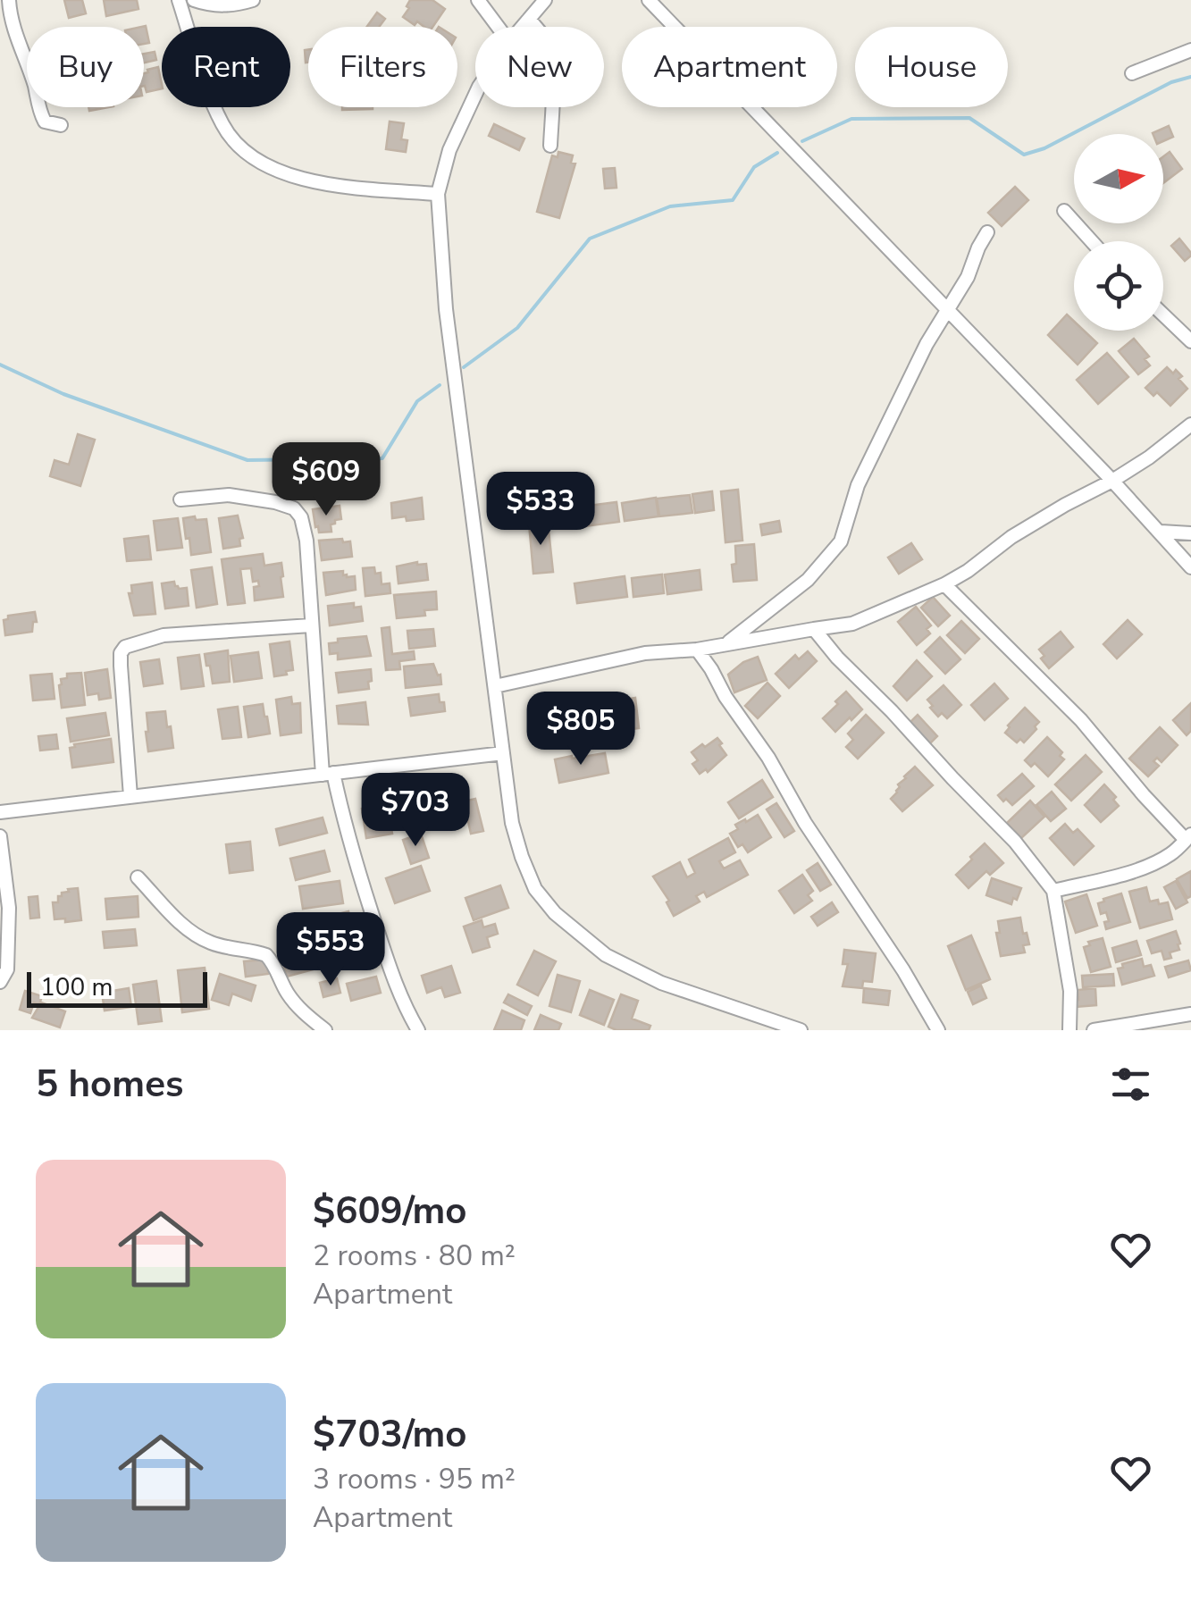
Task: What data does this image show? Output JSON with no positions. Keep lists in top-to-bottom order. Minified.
{"scale_bar":"100 m","north":"right","page":{"chip":["Buy","Rent","Filters","New","Apartment","House"],"price":["$609","$533","$805","$703","$553"],"scale":"100 m","heading":"5 homes","list":[{"name":"$609/mo","note":"2 rooms · 80 m² · Apartment"},{"name":"$703/mo","note":"3 rooms · 95 m² · Apartment"}]}}
